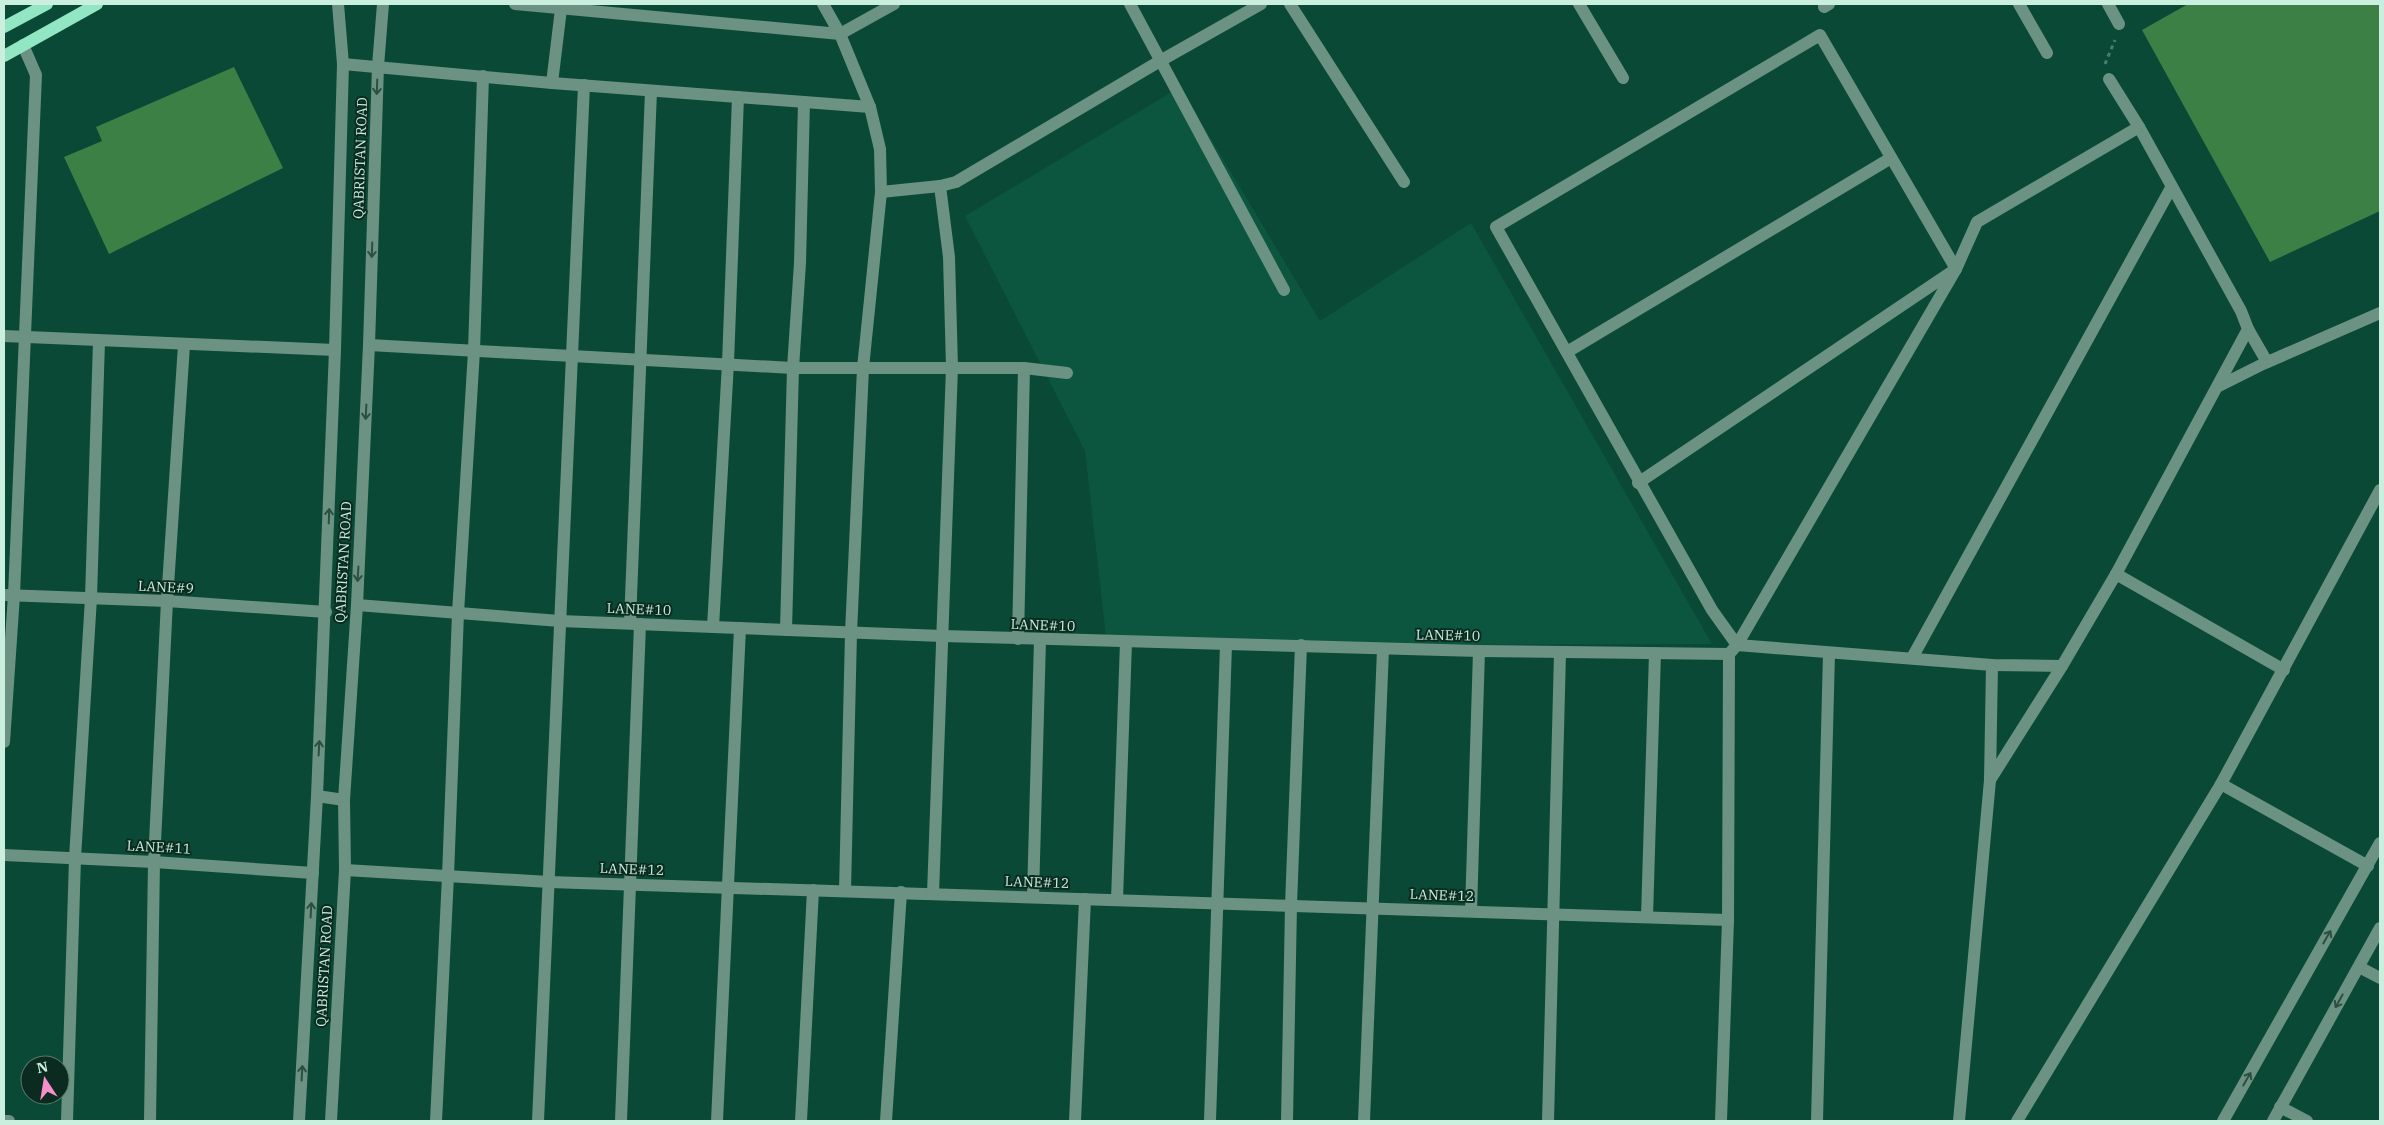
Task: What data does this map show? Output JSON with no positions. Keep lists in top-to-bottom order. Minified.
{"streets":{"street":["QABRISTAN ROAD","LANE#9","LANE#10","LANE#11","LANE#12"]},"crossings":[["QABRISTAN ROAD","LANE#9"],["QABRISTAN ROAD","LANE#10"],["QABRISTAN ROAD","LANE#11"],["QABRISTAN ROAD","LANE#12"]],"north":"top"}
